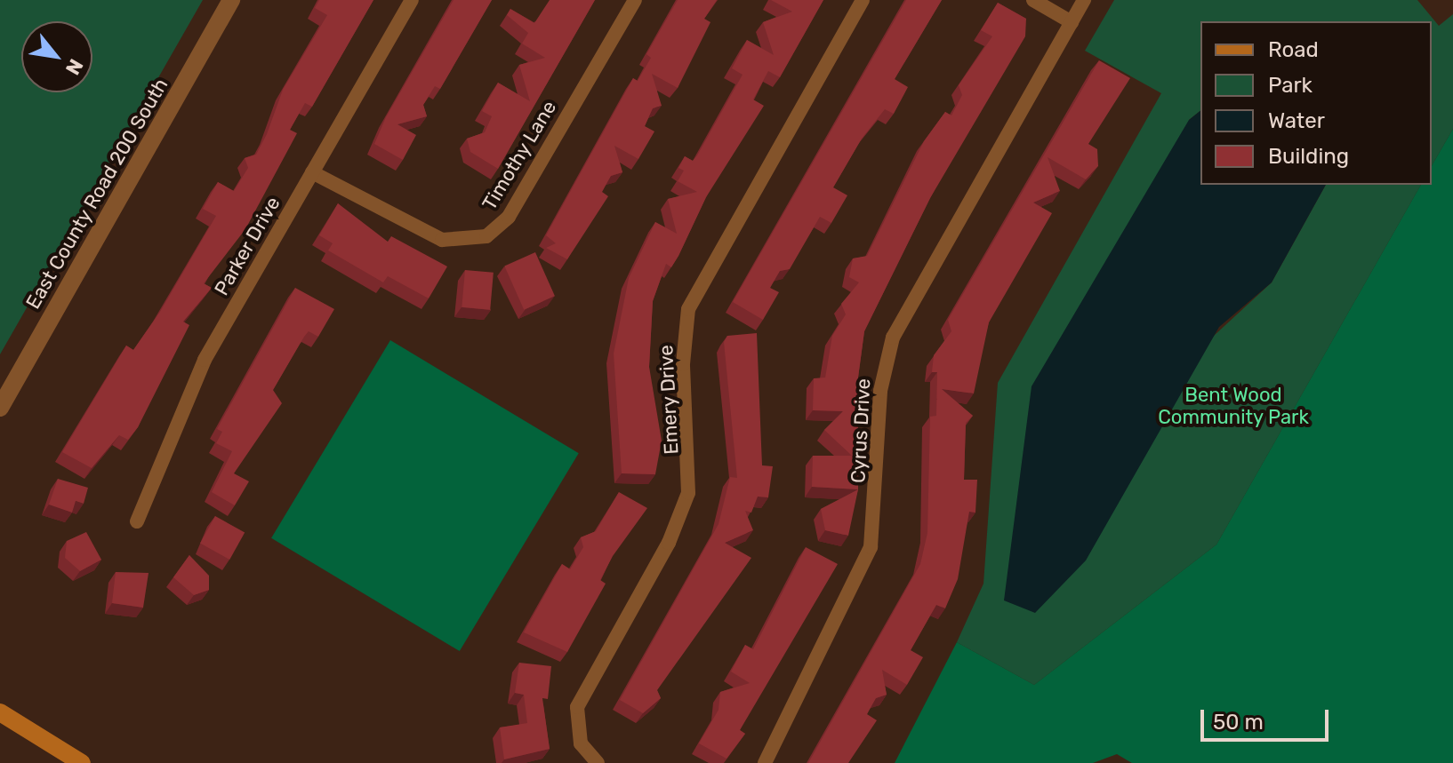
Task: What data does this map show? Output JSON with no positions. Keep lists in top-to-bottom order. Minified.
{"streets":{"street":["Timothy Lane","East County Road 200 South","Parker Drive","Emery Drive","Cyrus Drive"]},"crossings":[["Timothy Lane","Parker Drive"]],"parks":["Bent Wood Community Park"],"legend":["Road","Park","Water","Building"],"scale_bar":"50 m","north":"bottom right"}
